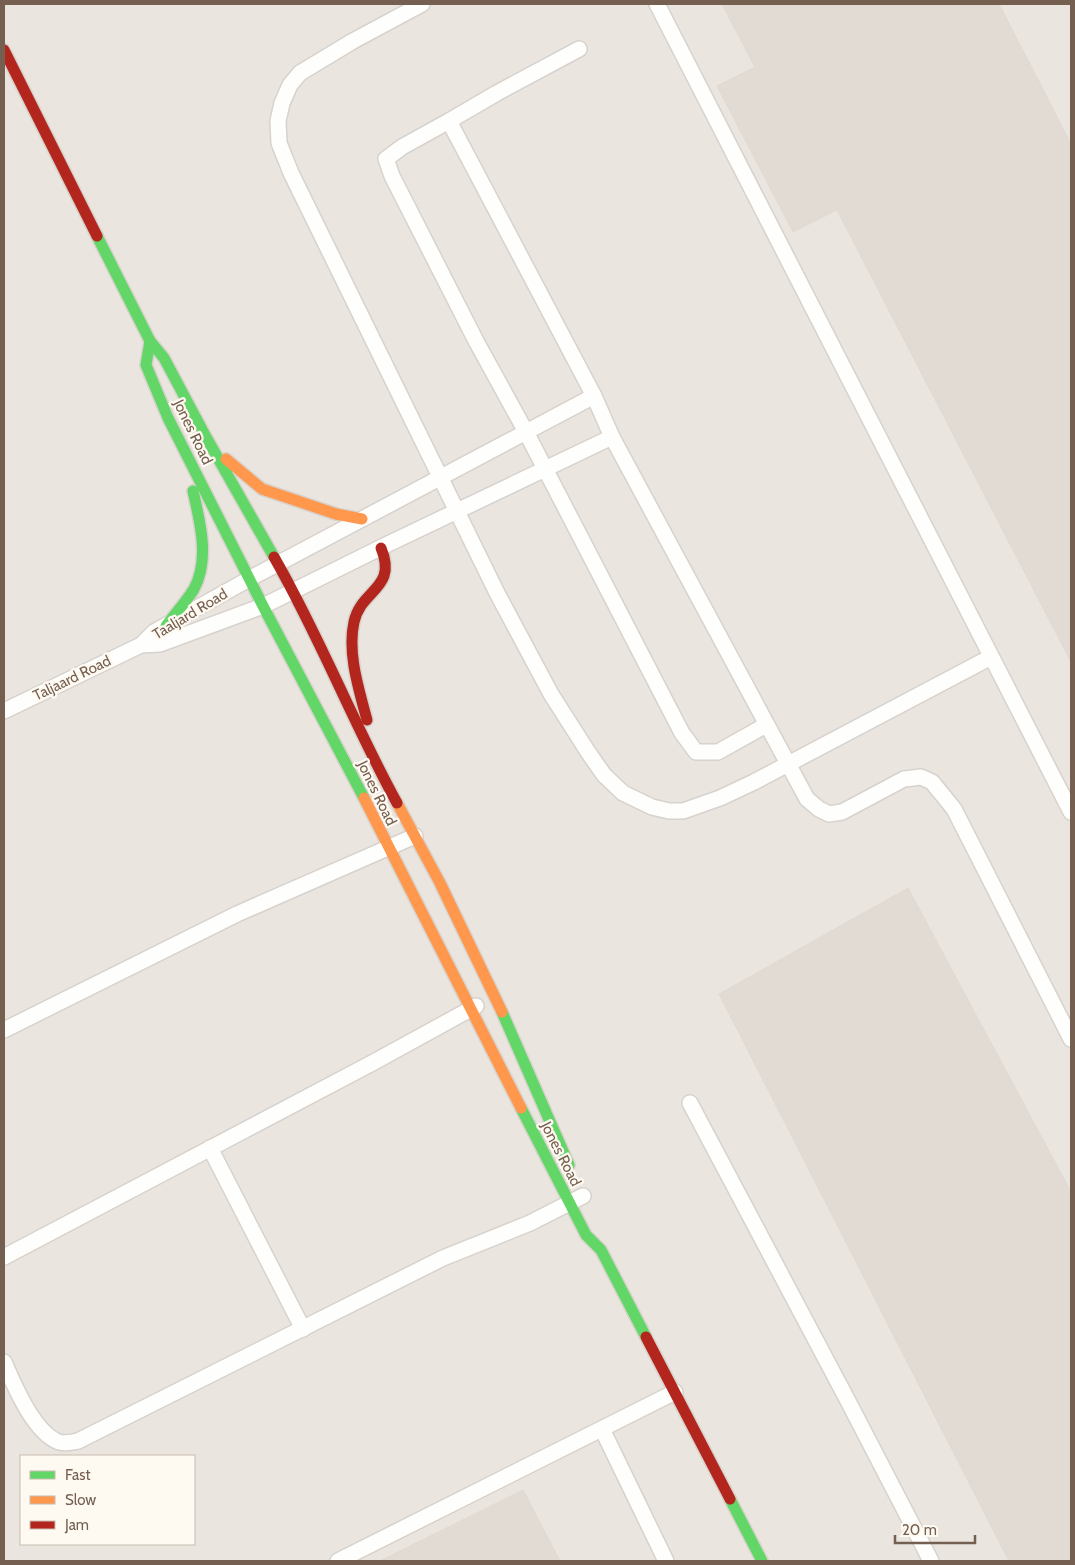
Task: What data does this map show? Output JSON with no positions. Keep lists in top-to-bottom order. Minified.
{"streets":{"street":["Jones Road"],"lane":["Taaljard Road","Taljaard Road"]},"crossings":[["Jones Road","Taaljard Road"],["Taaljard Road","Taljaard Road"]],"legend":["Fast","Slow","Jam"],"scale_bar":"20 m"}
